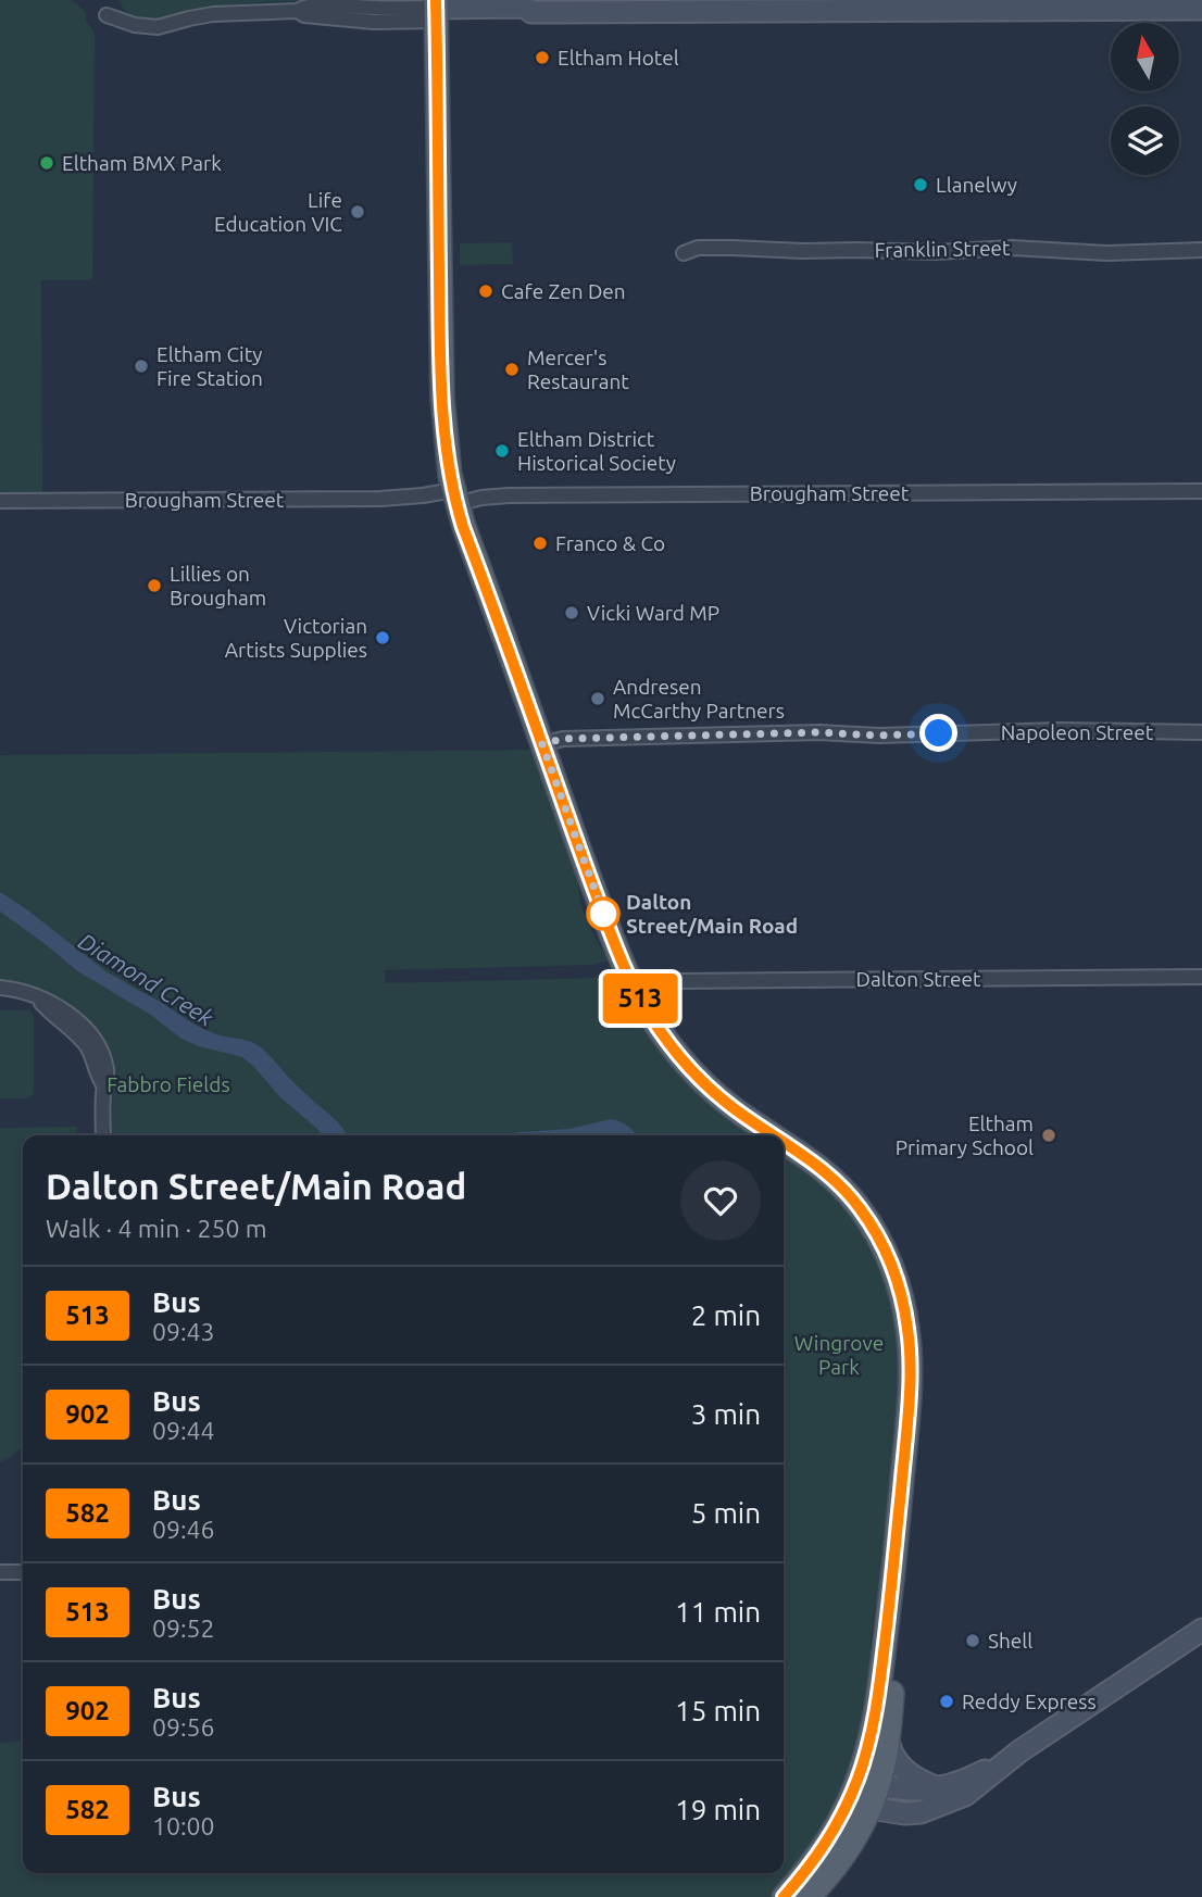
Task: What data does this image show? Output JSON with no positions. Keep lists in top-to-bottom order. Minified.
{"streets":{"street":["Franklin Street","Brougham Street","Napoleon Street","Dalton Street"]},"water":["Diamond Creek"],"parks":["Fabbro Fields","Wingrove Park"],"places":["Eltham Hotel","Eltham BMX Park","Llanelwy","Life Education VIC","Cafe Zen Den","Eltham City Fire Station","Mercer's Restaurant","Eltham District Historical Society","Franco & Co","Lillies on Brougham","Vicki Ward MP","Victorian Artists Supplies","Andresen McCarthy Partners","Dalton Street/Main Road","Eltham Primary School","Shell","Reddy Express"],"lines":["bus line 513"],"north":"top","page":{"on_map":"513","heading":["Dalton Street/Main Road","Walk · 4 min · 250 m"],"list":[{"mark":"513","name":"Bus","note":"09:43","value":"2 min"},{"mark":"902","name":"Bus","note":"09:44","value":"3 min"},{"mark":"582","name":"Bus","note":"09:46","value":"5 min"},{"mark":"513","name":"Bus","note":"09:52","value":"11 min"},{"mark":"902","name":"Bus","note":"09:56","value":"15 min"},{"mark":"582","name":"Bus","note":"10:00","value":"19 min"}]}}
